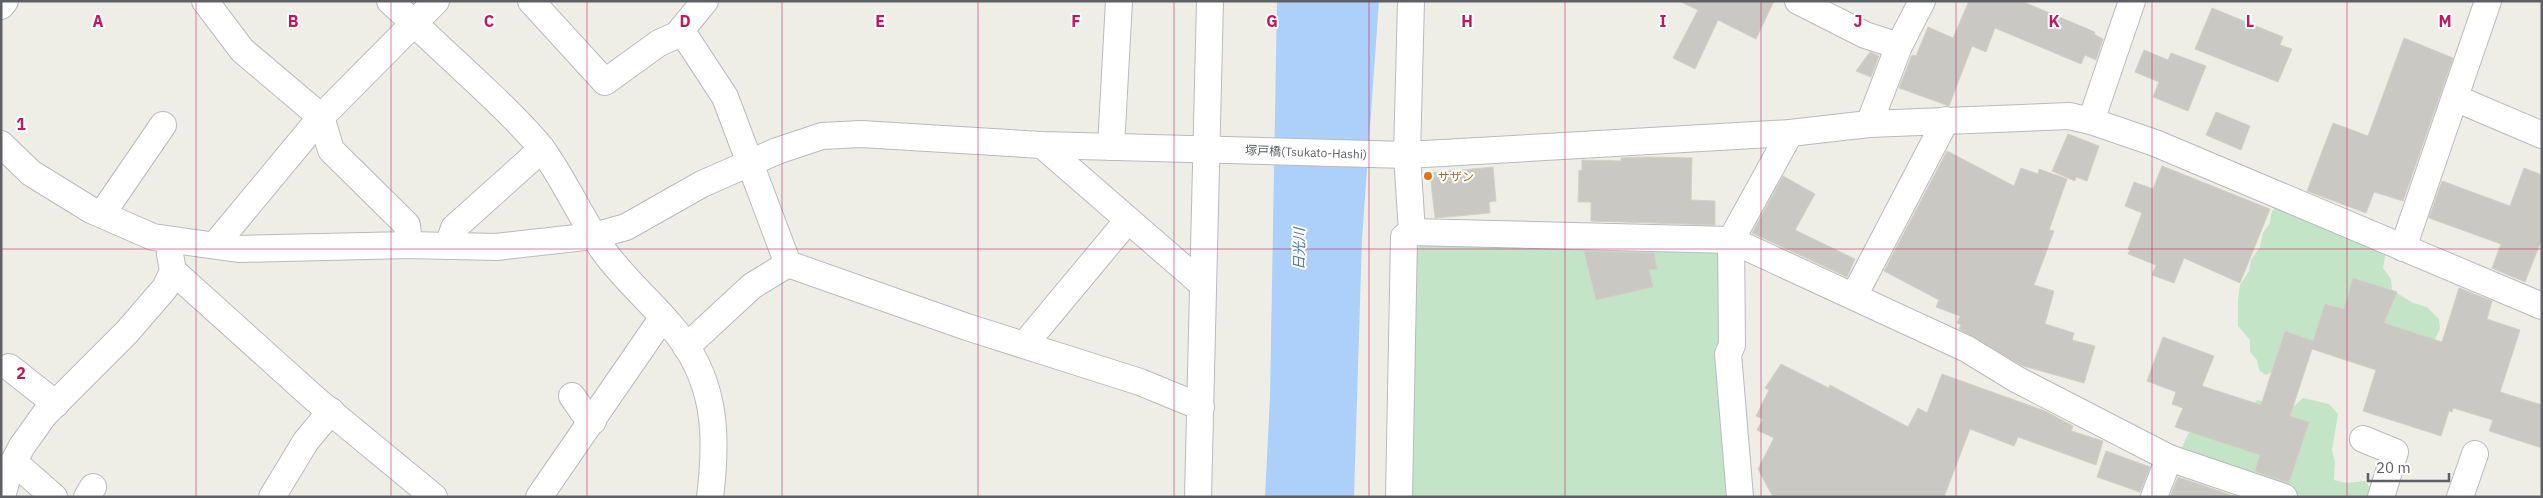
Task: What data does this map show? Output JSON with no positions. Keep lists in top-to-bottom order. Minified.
{"streets":{"street":["塚戸橋(Tsukato-Hashi)"]},"water":["日光川"],"places":["サザン"],"scale_bar":"20 m","grid":{"columns":["A","B","C","D","E","F","G","H","I","J","K","L","M"],"rows":["1","2"]}}
